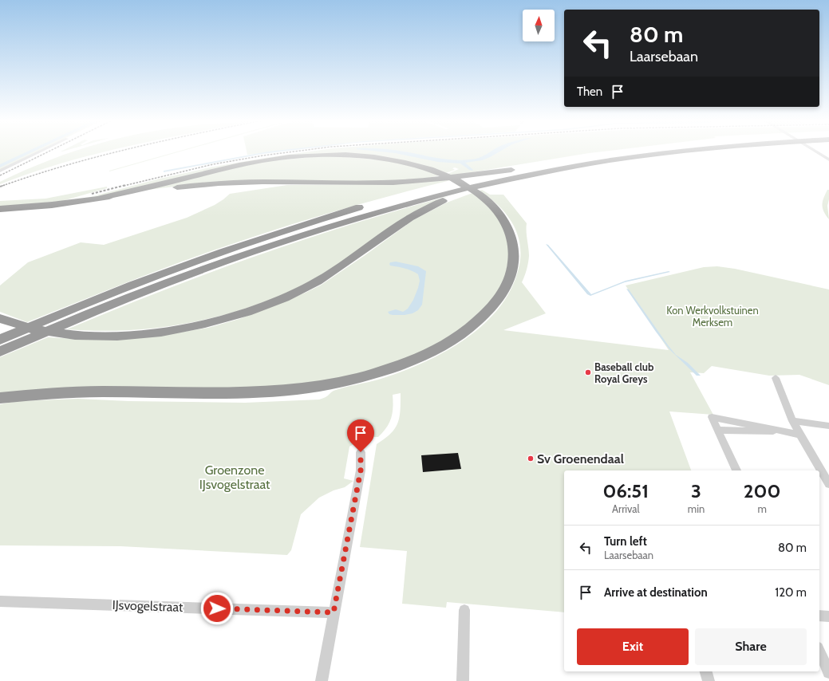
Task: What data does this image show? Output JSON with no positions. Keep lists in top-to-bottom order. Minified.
{"streets":{"street":["IJsvogelstraat"]},"parks":["Kon Werkvolkstuinen Merksem","Groenzone IJsvogelstraat"],"places":["Baseball club Royal Greys","Sv Groenendaal"],"north":"top","page":{"turn":["80 m","Laarsebaan"],"then":"Then","eta":["06:51","Arrival","3","min","200","m"],"list":[{"name":"Turn left","note":"Laarsebaan","value":"80 m"},{"name":"Arrive at destination","value":"120 m"}],"buttons":["Exit","Share"]}}
